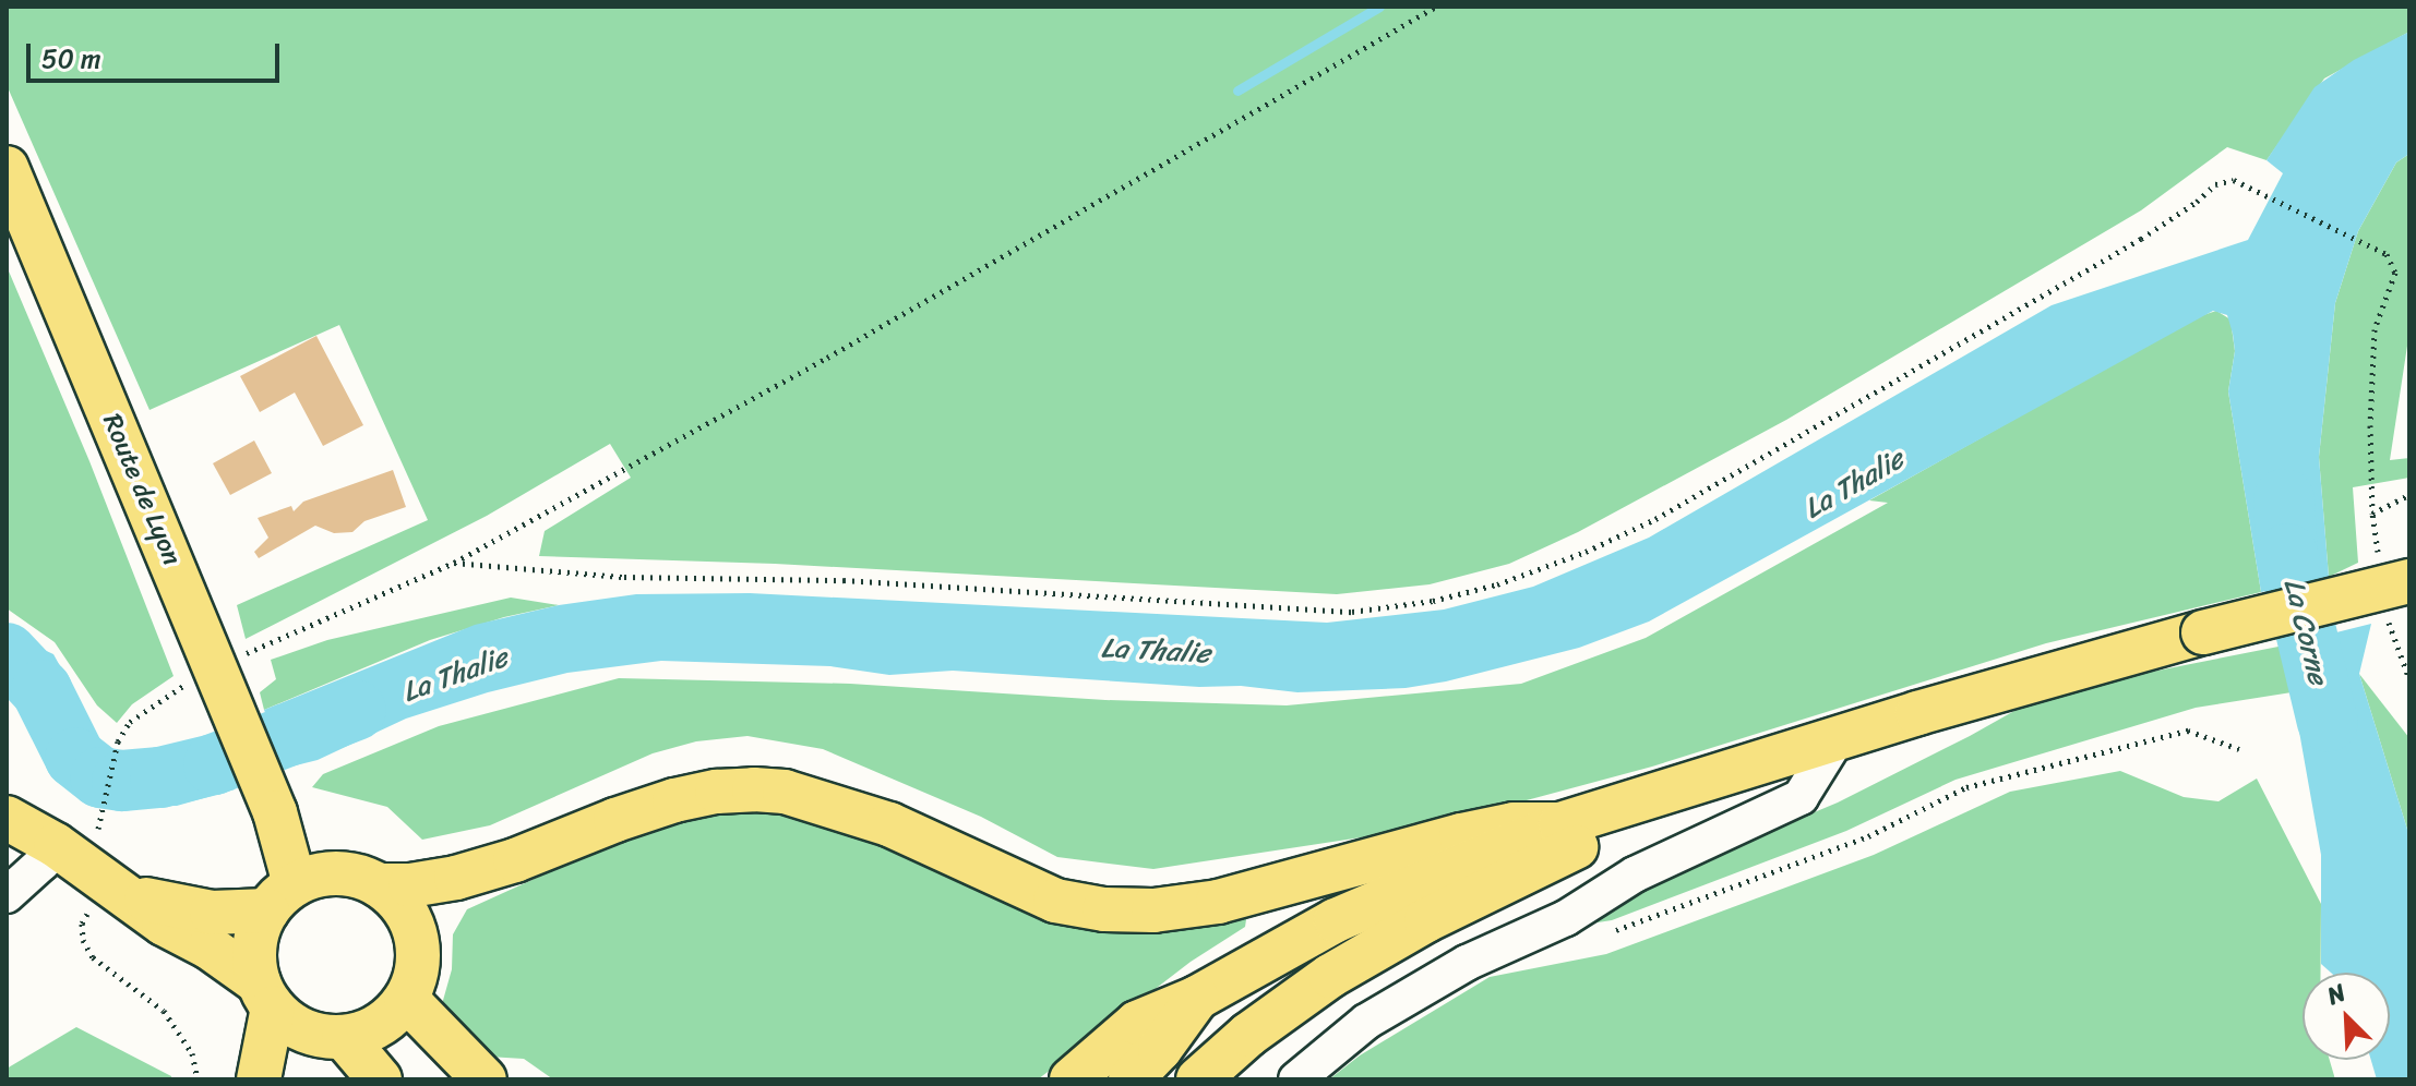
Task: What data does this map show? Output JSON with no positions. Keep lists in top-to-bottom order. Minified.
{"streets":{"main road":["Route de Lyon"]},"water":["La Thalie","La Corne"],"scale_bar":"50 m","north":"top left"}
